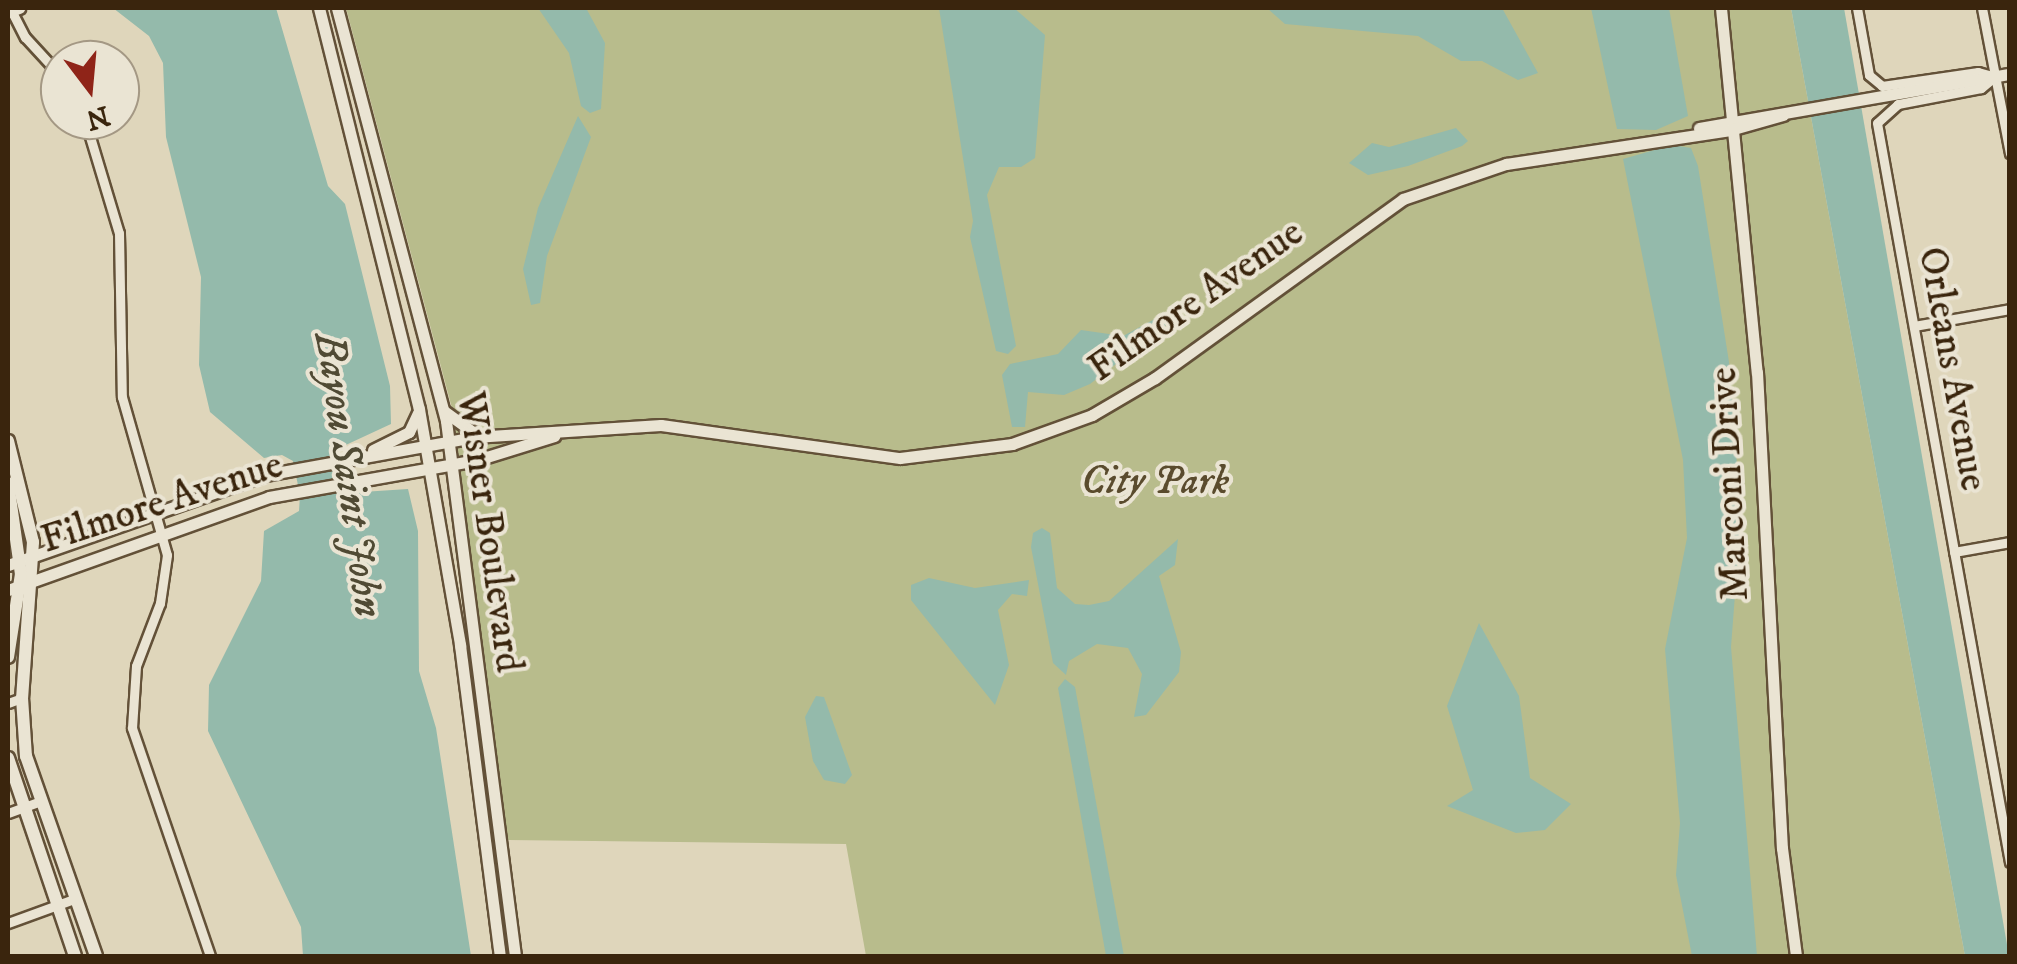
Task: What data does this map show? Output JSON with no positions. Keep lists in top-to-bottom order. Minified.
{"streets":{"street":["Filmore Avenue","Orleans Avenue","Marconi Drive","Wisner Boulevard"]},"crossings":[["Filmore Avenue","Orleans Avenue"],["Filmore Avenue","Marconi Drive"],["Filmore Avenue","Wisner Boulevard"]],"water":["Bayou Saint John"],"parks":["City Park"],"north":"bottom"}
